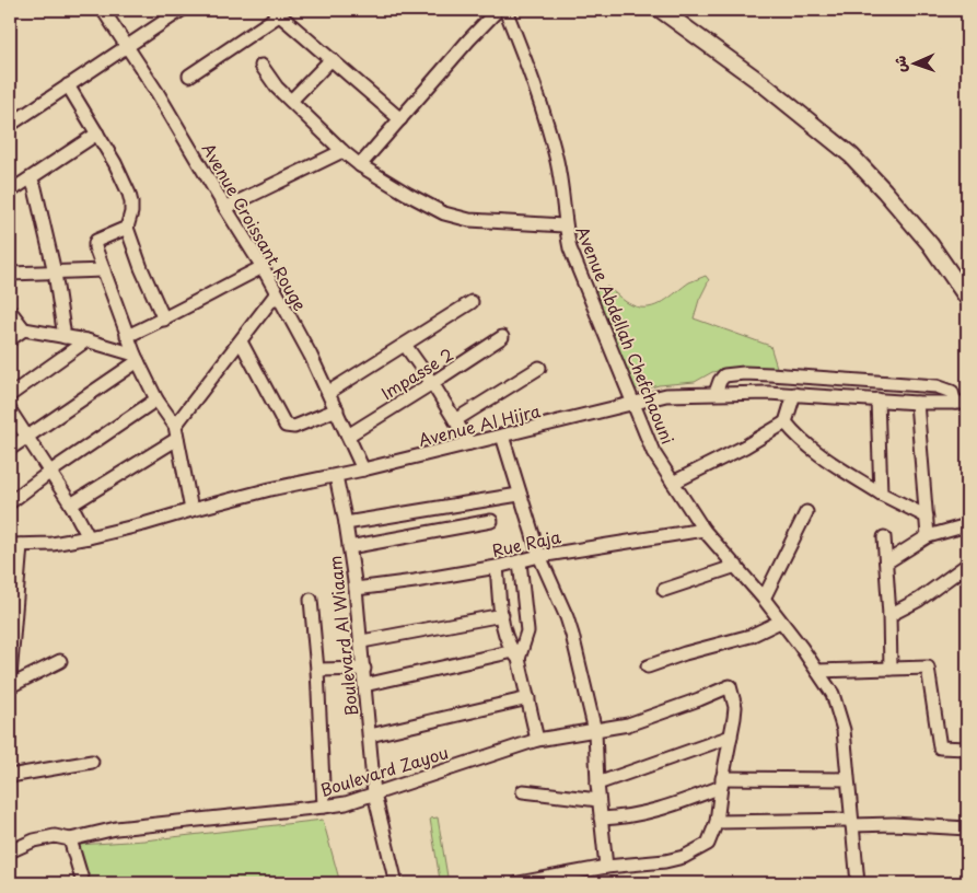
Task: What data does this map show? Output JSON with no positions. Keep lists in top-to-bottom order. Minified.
{"streets":{"street":["Avenue Croissant Rouge","Avenue Abdellah Chefchaouni","Impasse 2","Avenue Al Hijra","Rue Raja","Boulevard Al Wiaam","Boulevard Zayou"]},"crossings":[["Avenue Croissant Rouge","Impasse 2"],["Avenue Croissant Rouge","Avenue Al Hijra"],["Avenue Abdellah Chefchaouni","Avenue Al Hijra"],["Avenue Abdellah Chefchaouni","Rue Raja"],["Avenue Al Hijra","Boulevard Al Wiaam"],["Rue Raja","Boulevard Al Wiaam"],["Boulevard Al Wiaam","Boulevard Zayou"]],"north":"left"}
